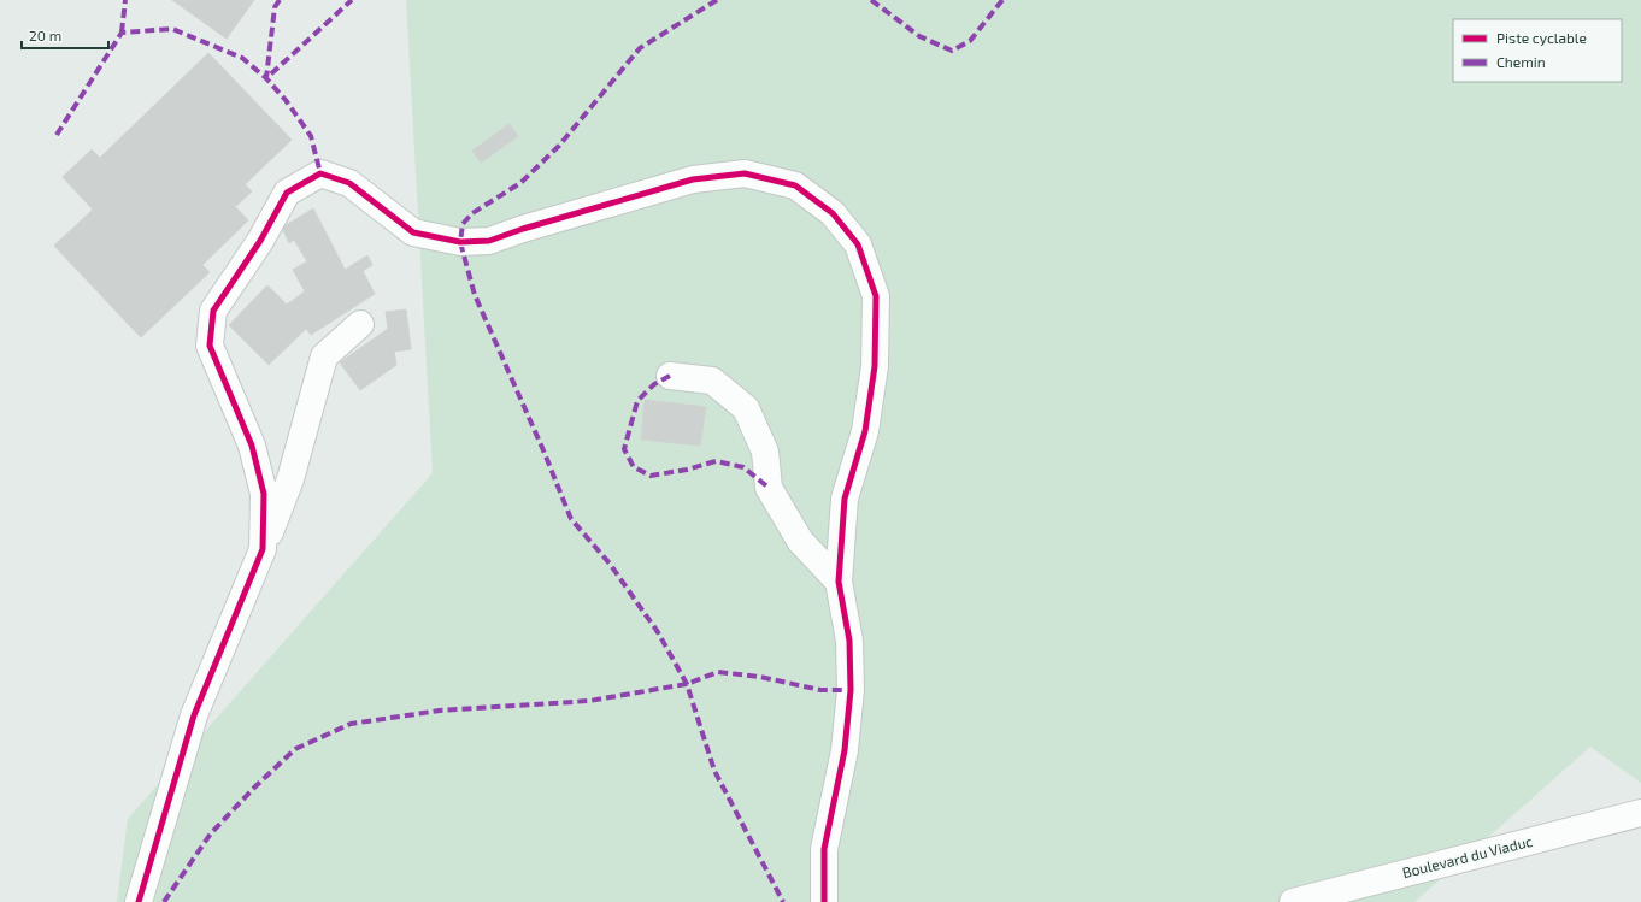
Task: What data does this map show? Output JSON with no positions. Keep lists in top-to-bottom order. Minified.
{"streets":{"street":["Boulevard du Viaduc"]},"legend":["Piste cyclable","Chemin"],"scale_bar":"20 m"}
